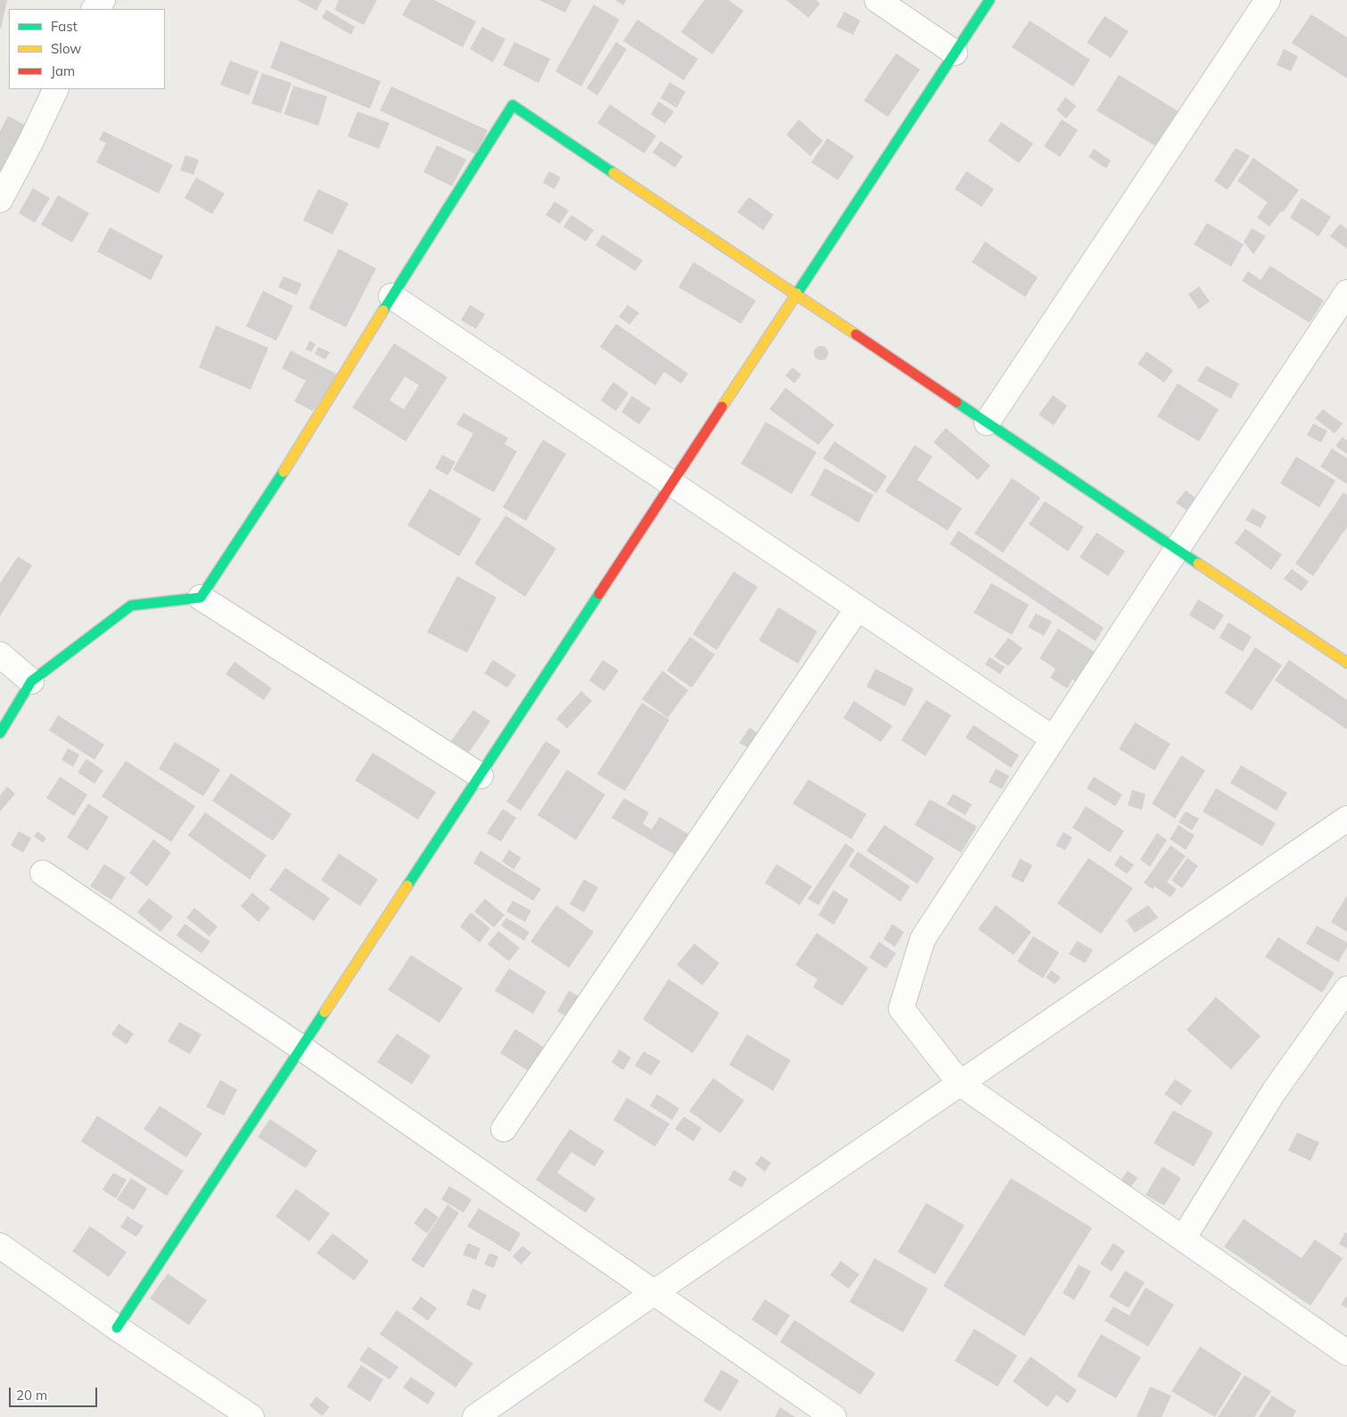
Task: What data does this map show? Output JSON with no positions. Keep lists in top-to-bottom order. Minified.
{"legend":["Fast","Slow","Jam"],"scale_bar":"20 m"}
